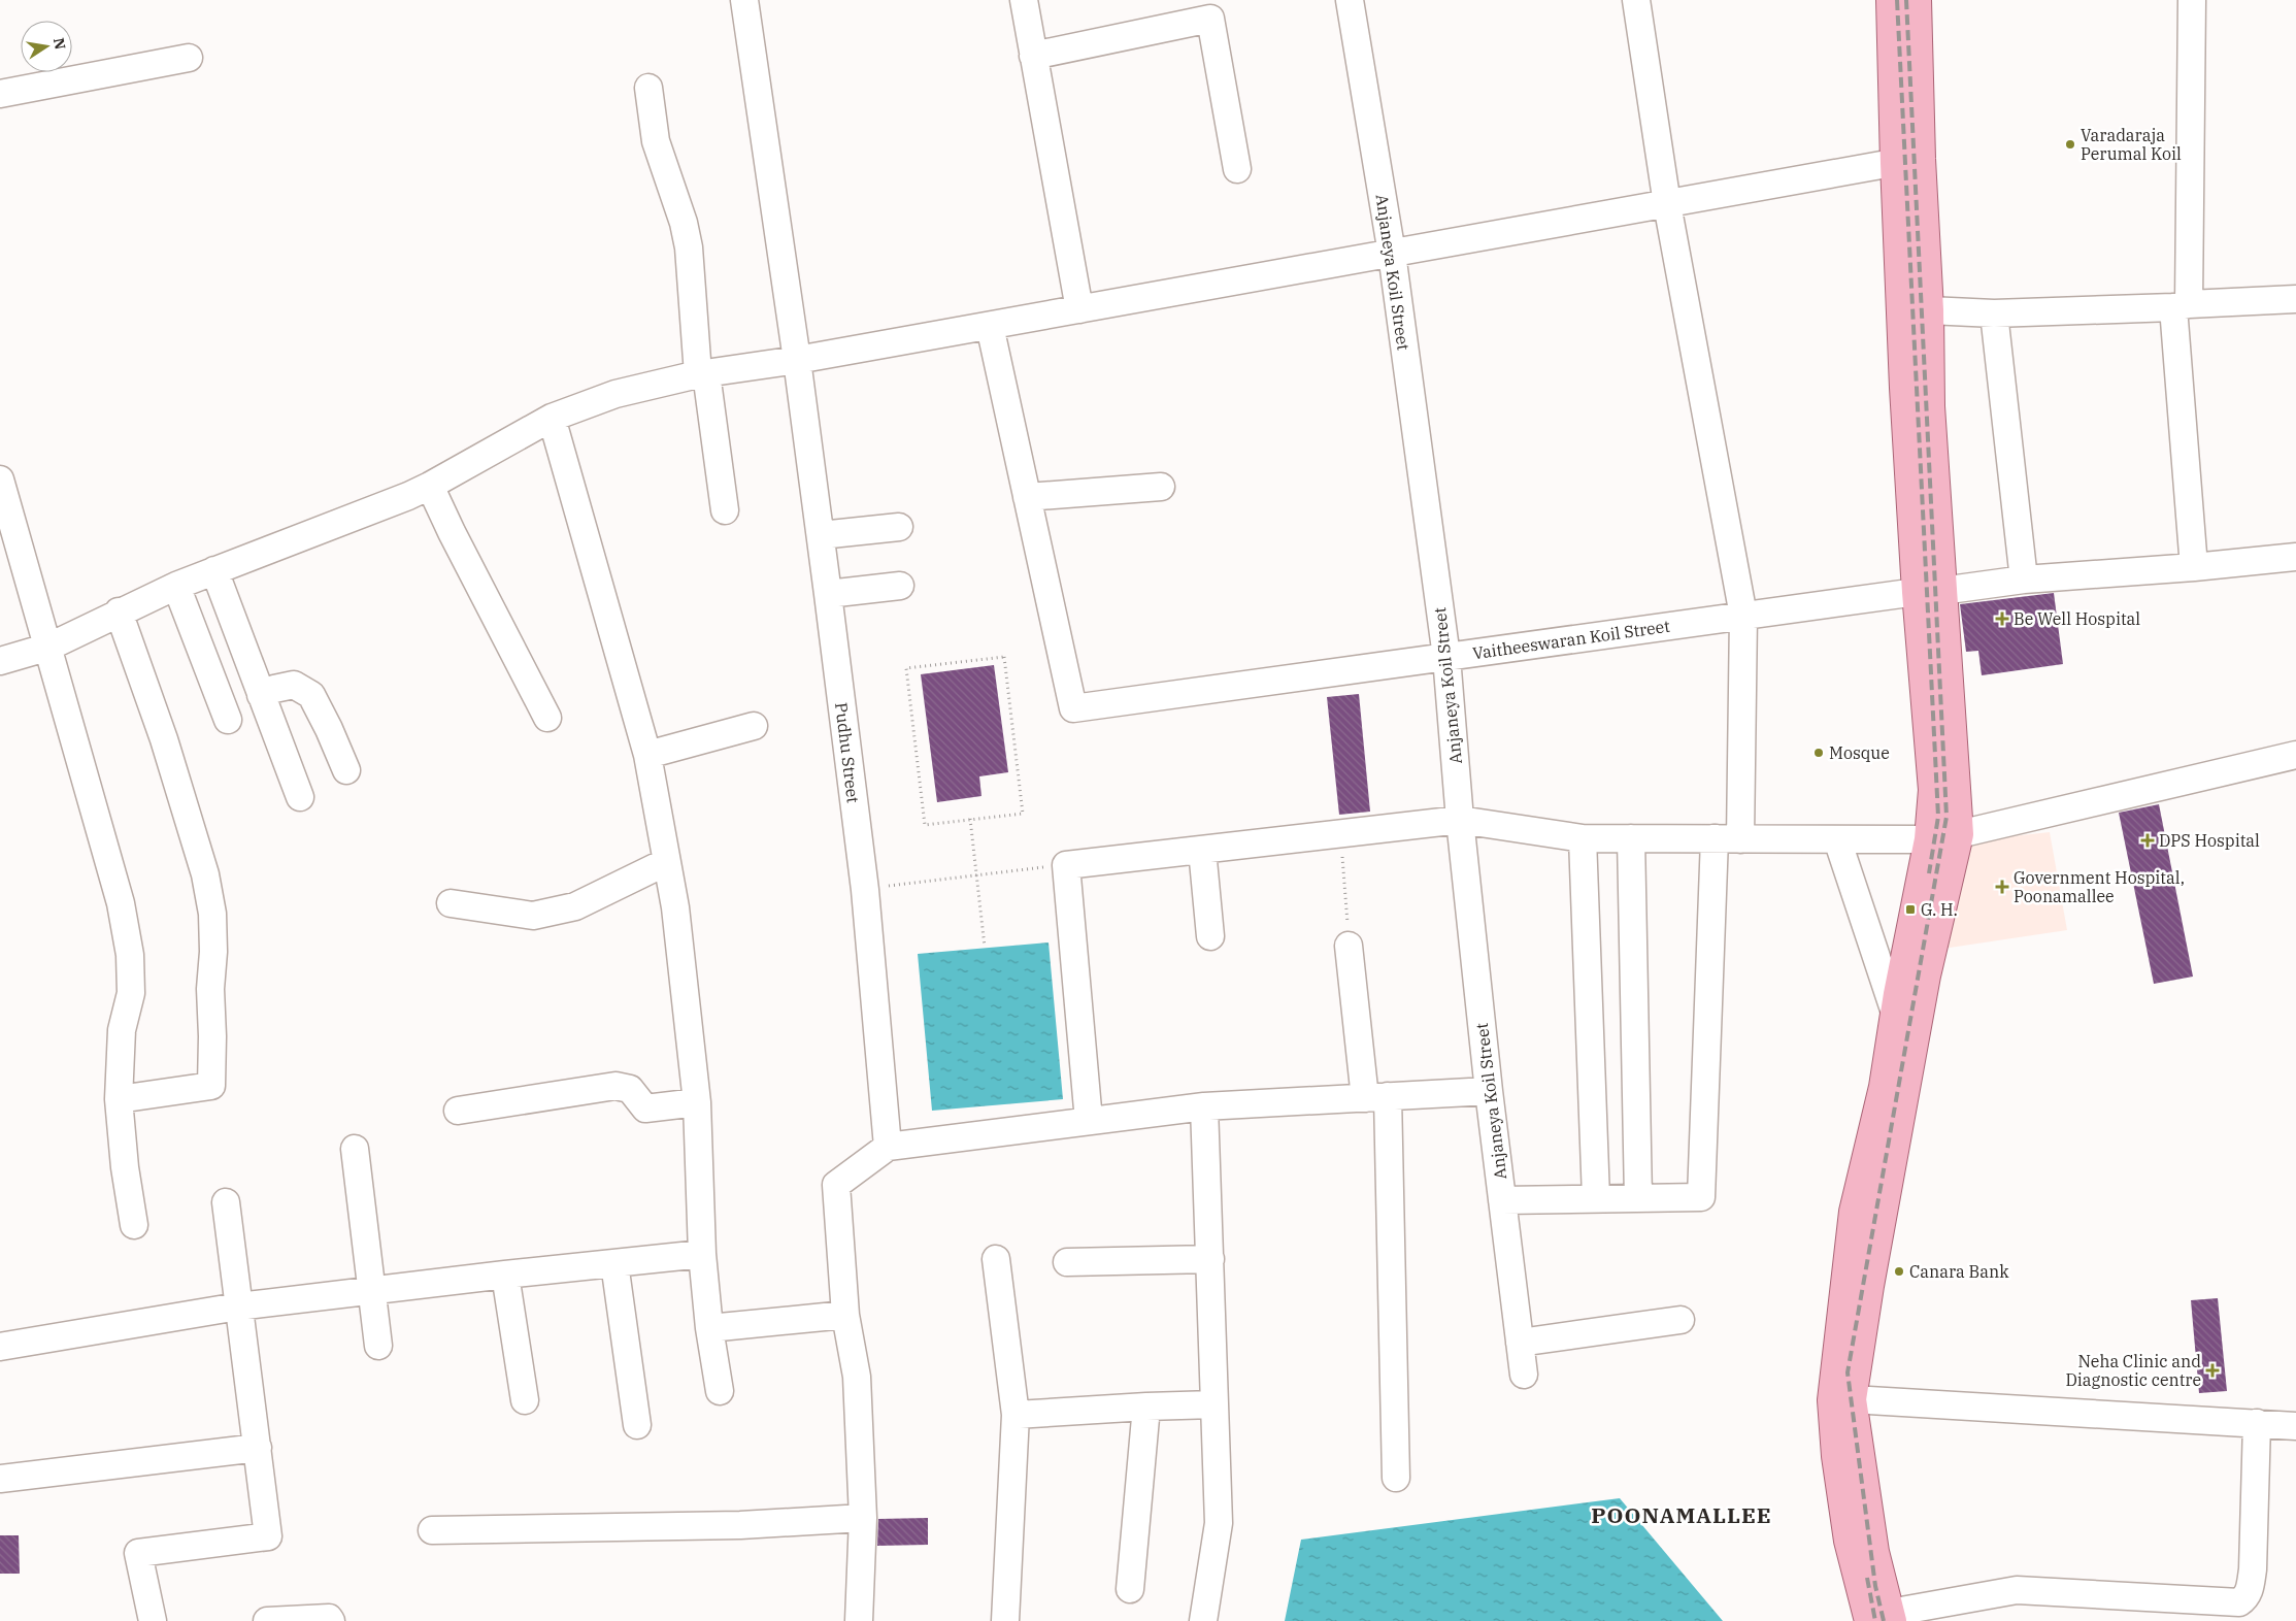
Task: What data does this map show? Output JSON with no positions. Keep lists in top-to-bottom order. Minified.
{"streets":{"street":["Anjaneya Koil Street","Vaitheeswaran Koil Street","Pudhu Street"]},"crossings":[["Anjaneya Koil Street","Vaitheeswaran Koil Street"]],"districts":["POONAMALLEE"],"places":{"other":["Varadaraja Perumal Koil","Mosque","Canara Bank"],"health":["Be Well Hospital","DPS Hospital","Government Hospital, Poonamallee","Neha Clinic and Diagnostic centre"],"transit":["G. H."]},"north":"right"}
